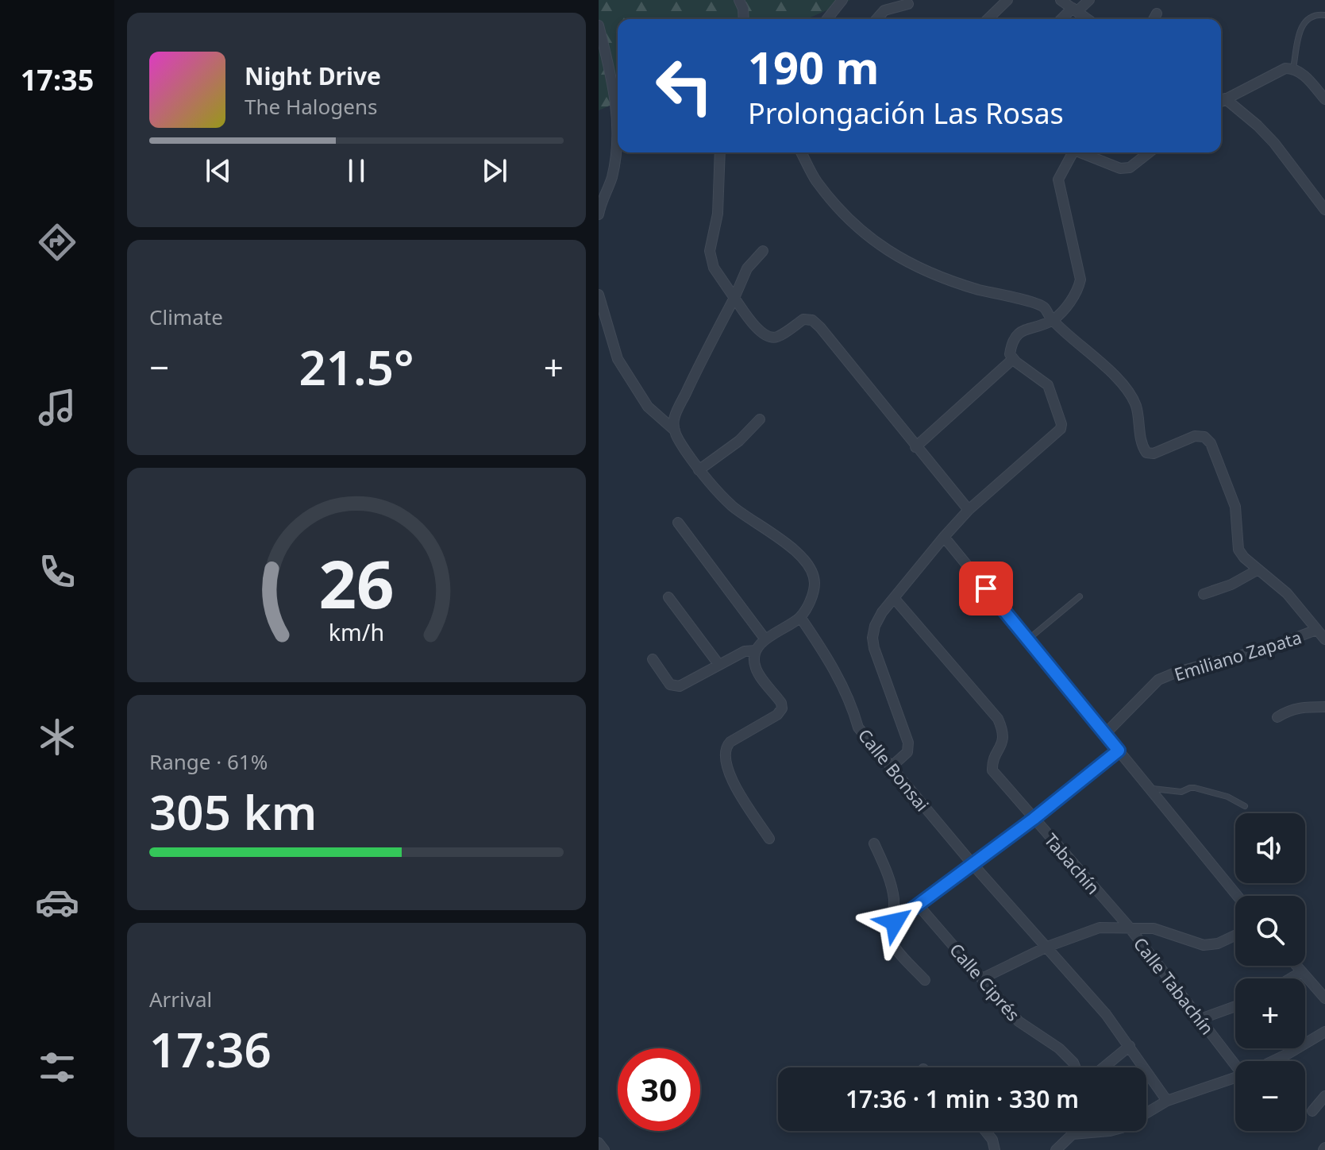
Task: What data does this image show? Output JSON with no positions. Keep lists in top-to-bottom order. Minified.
{"streets":{"street":["Emiliano Zapata","Calle Bonsai","Tabachín","Calle Ciprés","Calle Tabachín"]},"crossings":[["Tabachín","Calle Tabachín"]],"page":{"tabs":"17:35","turn":["190 m","Prolongación Las Rosas"],"song":["Night Drive","The Halogens"],"tile":["Climate",["Range · 61%","305 km"],["Arrival","17:36"]],"heat":["−","21.5°","+"],"map_buttons":["+","−"],"limit":"30","trip":"17:36 · 1 min · 330 m","gauge":["26","km/h"]}}
